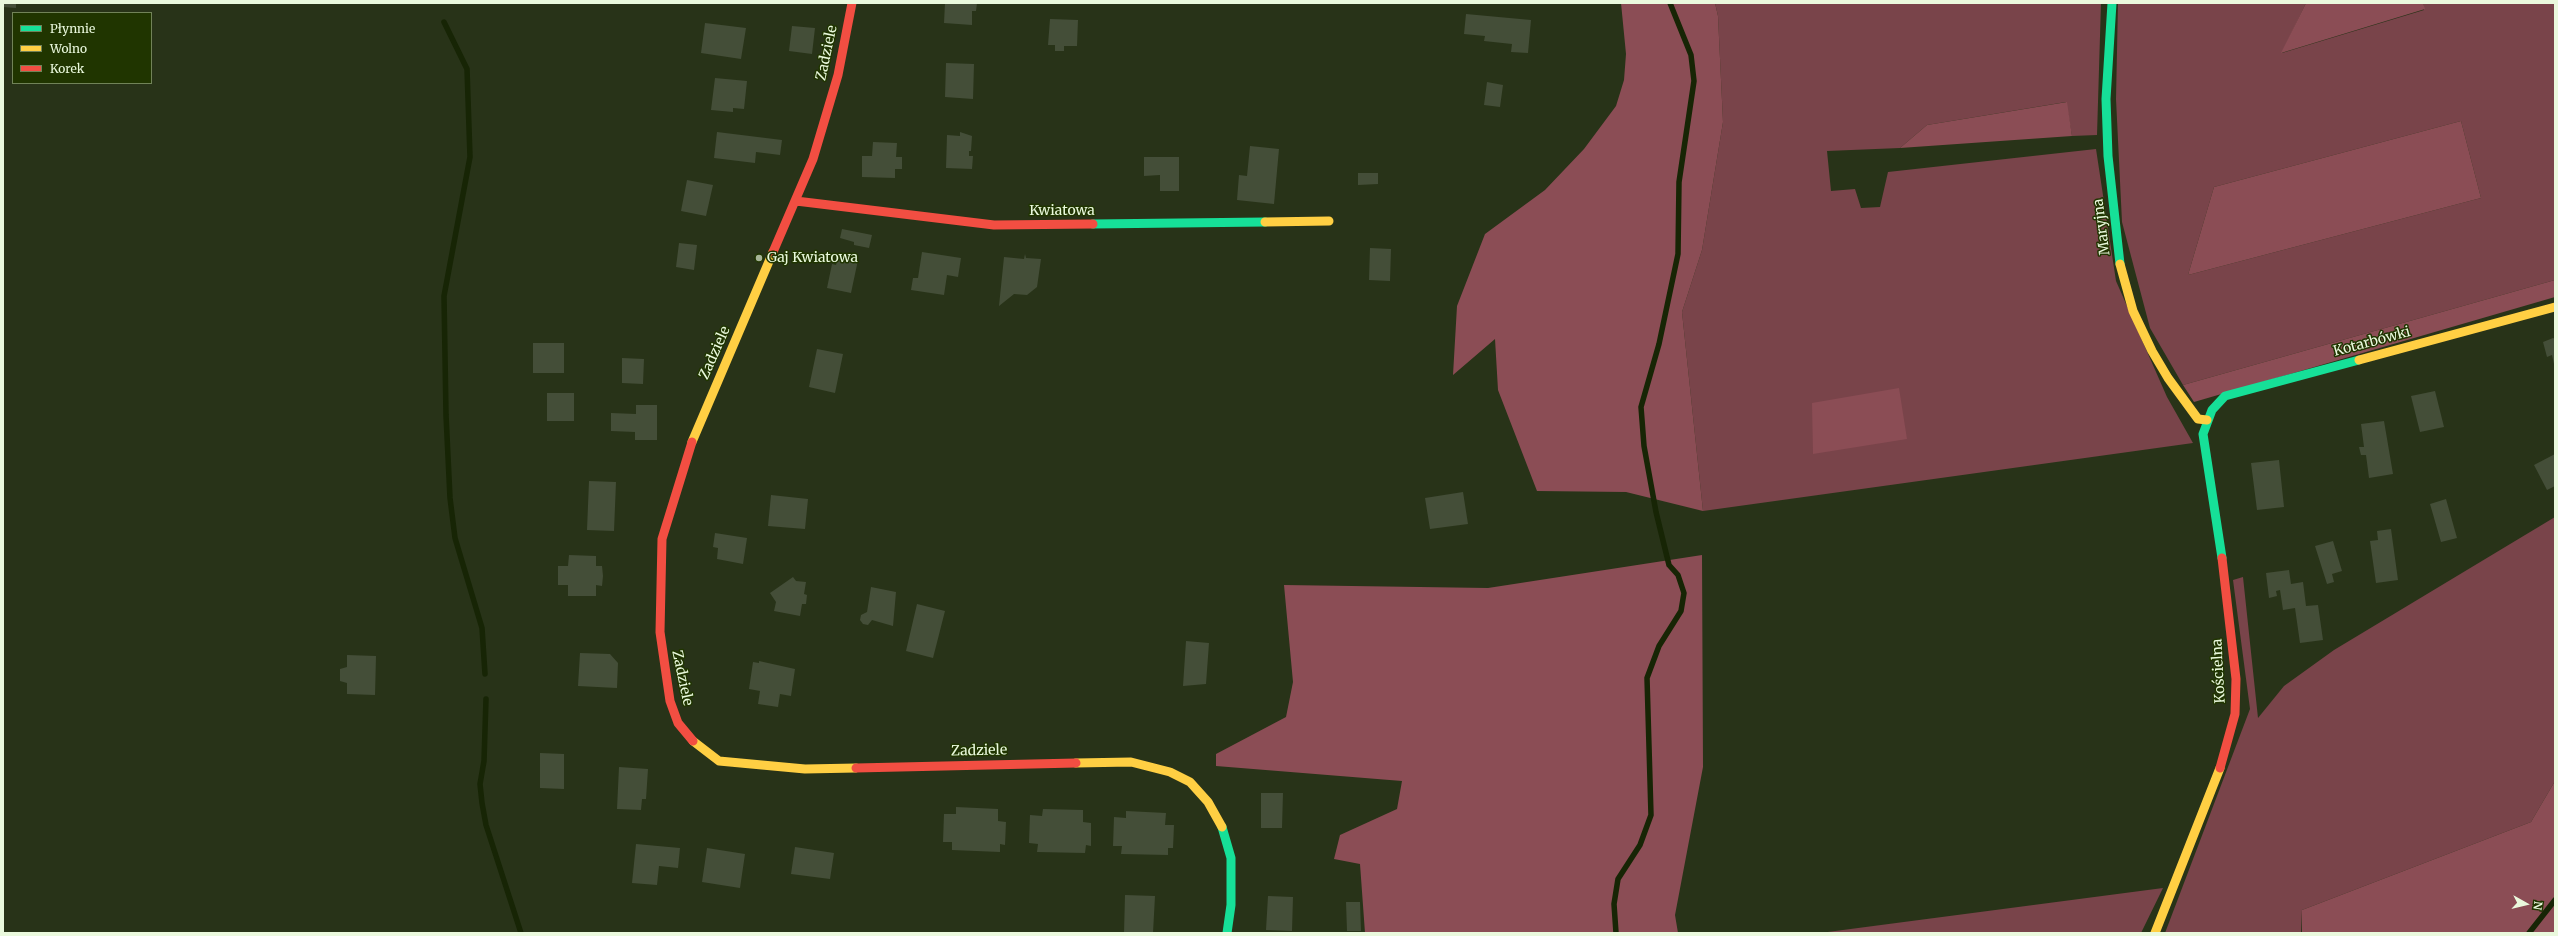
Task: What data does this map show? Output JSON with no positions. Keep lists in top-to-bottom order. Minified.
{"streets":{"street":["Zadziele","Kwiatowa","Maryjna","Kotarbówki","Kościelna"]},"crossings":[["Zadziele","Kwiatowa"],["Maryjna","Kotarbówki"],["Maryjna","Kościelna"],["Kotarbówki","Kościelna"]],"places":["Gaj Kwiatowa"],"legend":["Płynnie","Wolno","Korek"],"north":"right"}
